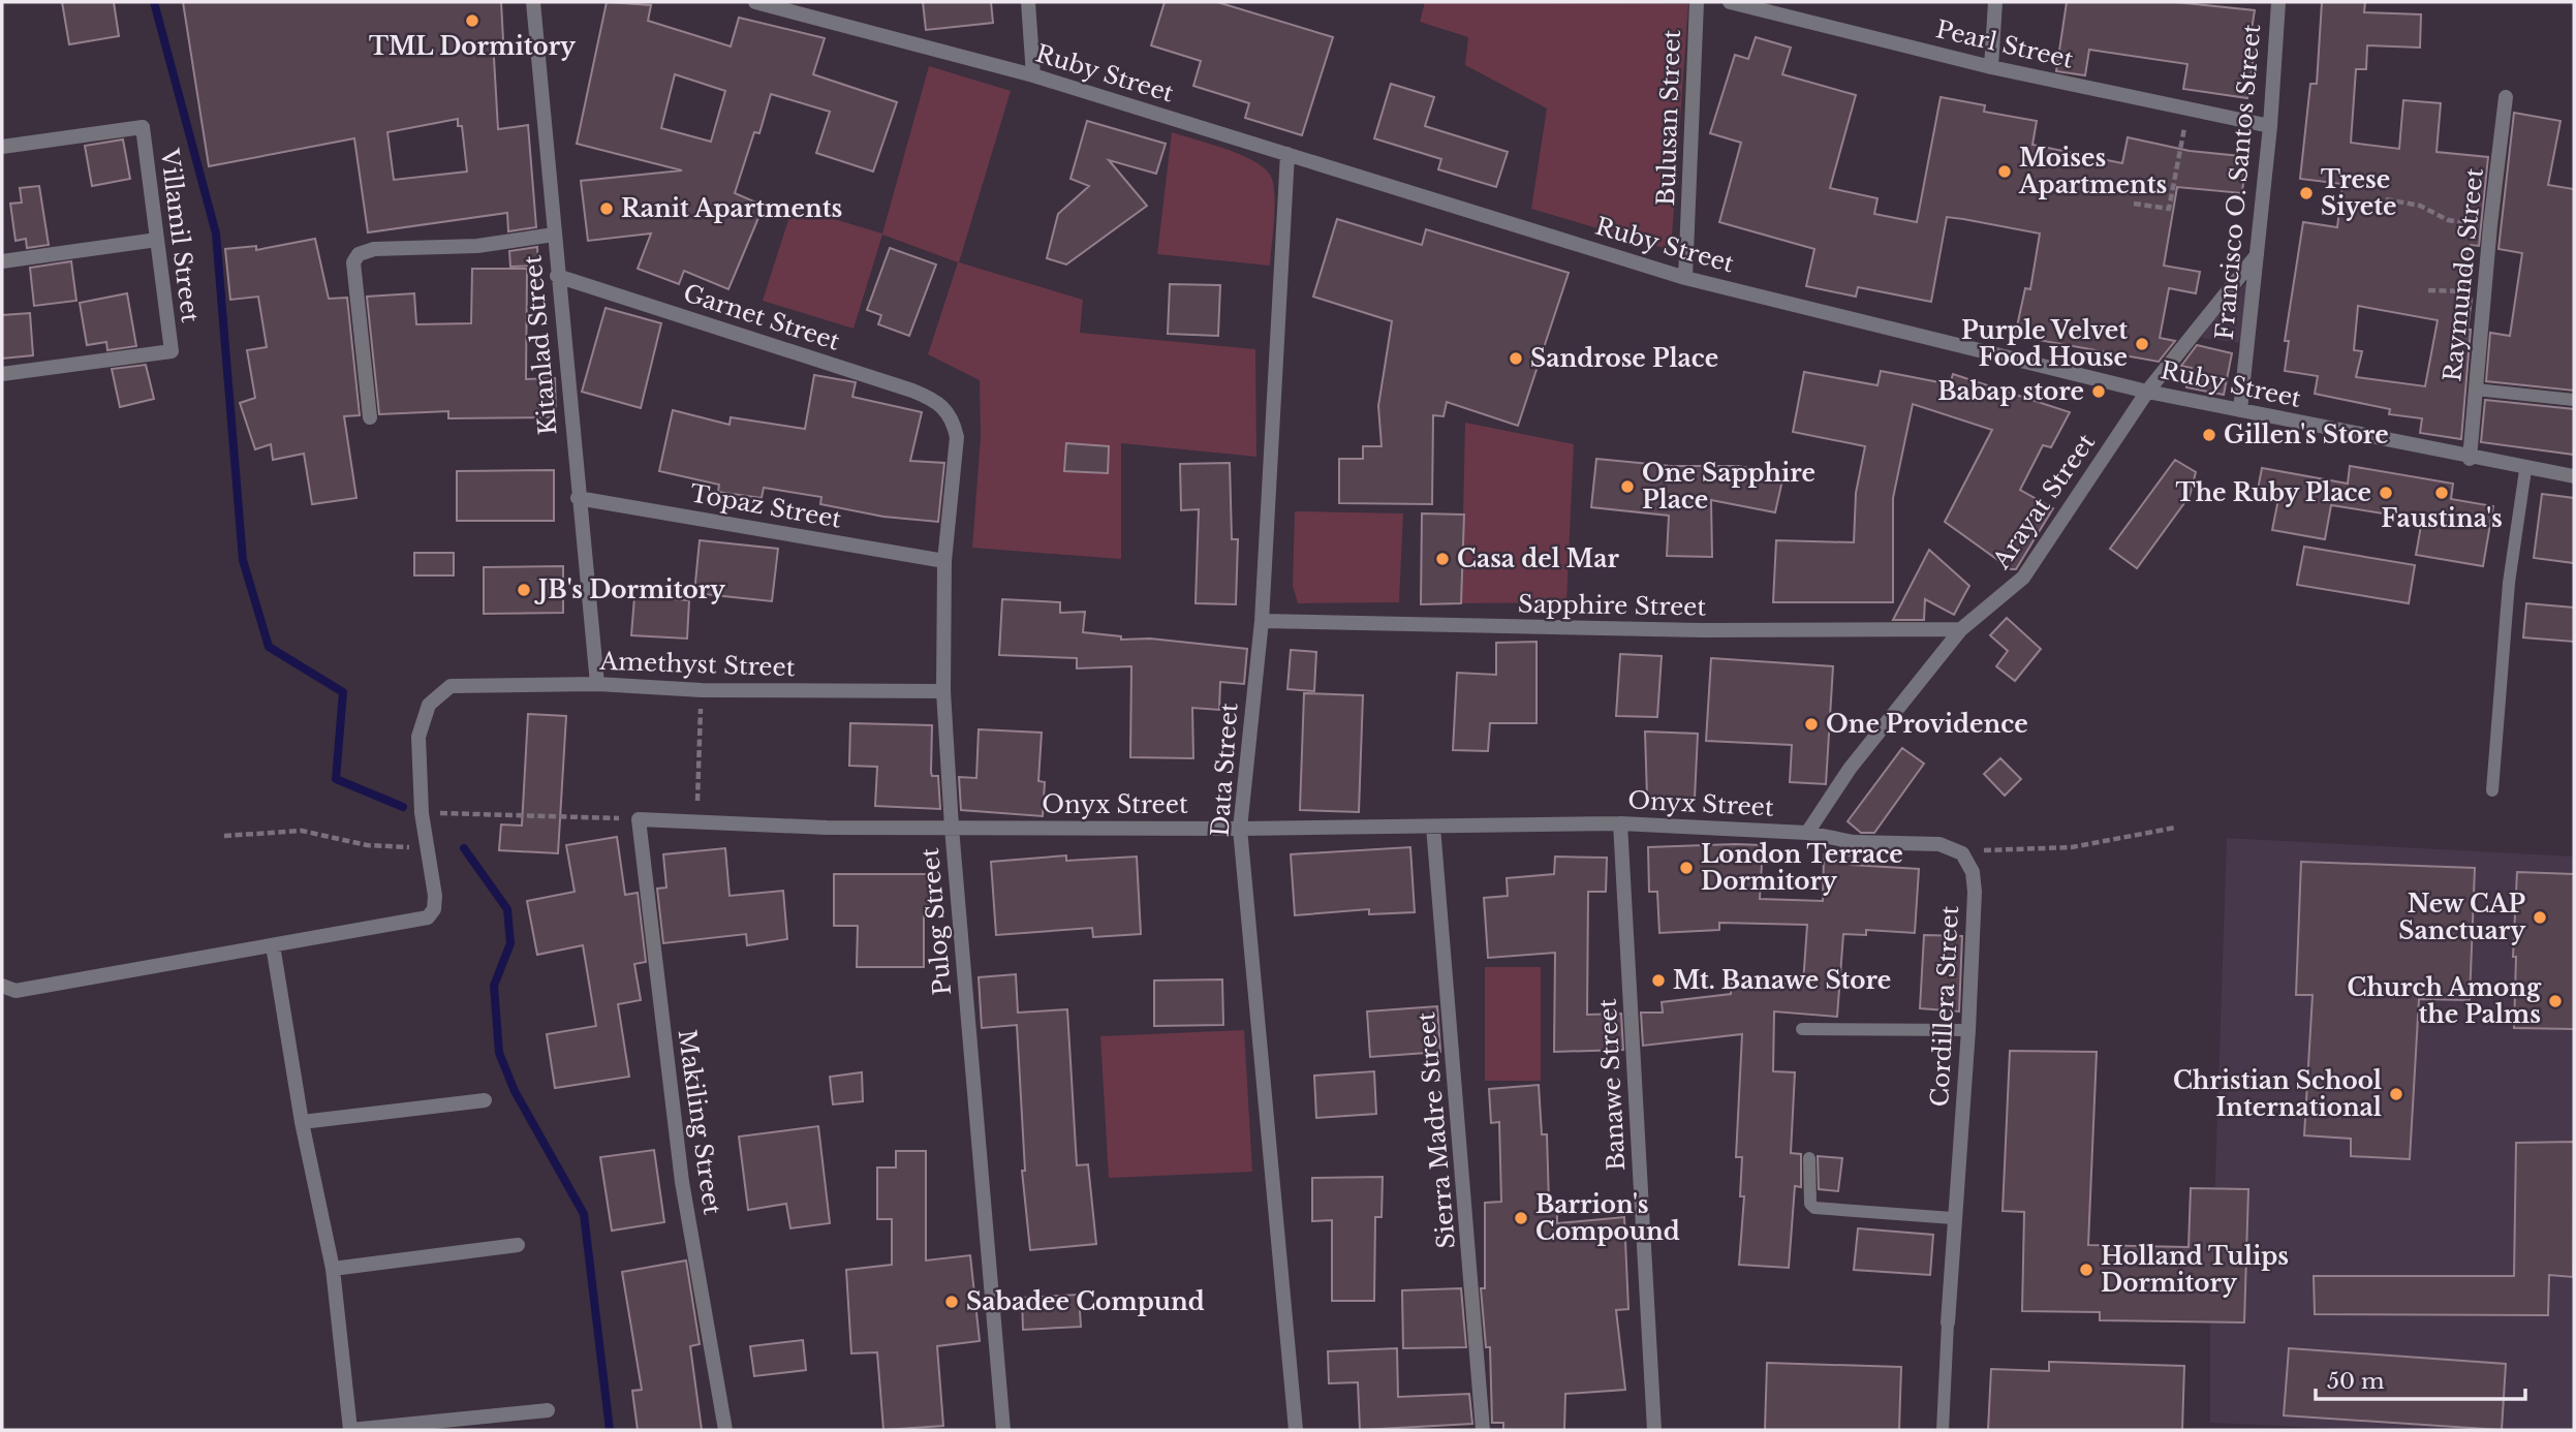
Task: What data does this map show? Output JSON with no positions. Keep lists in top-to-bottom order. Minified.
{"streets":{"street":["Pearl Street","Ruby Street","Bulusan Street","Francisco O. Santos Street","Villamil Street","Raymundo Street","Garnet Street","Kitanlad Street","Arayat Street","Topaz Street","Sapphire Street","Amethyst Street","Data Street","Onyx Street","Pulog Street","Cordillera Street","Banawe Street","Makiling Street","Sierra Madre Street"]},"crossings":[["Pearl Street","Francisco O. Santos Street"],["Ruby Street","Bulusan Street"],["Ruby Street","Francisco O. Santos Street"],["Ruby Street","Raymundo Street"],["Ruby Street","Arayat Street"],["Ruby Street","Data Street"],["Francisco O. Santos Street","Arayat Street"],["Garnet Street","Kitanlad Street"],["Garnet Street","Pulog Street"],["Kitanlad Street","Topaz Street"],["Kitanlad Street","Amethyst Street"],["Arayat Street","Sapphire Street"],["Arayat Street","Onyx Street"],["Topaz Street","Pulog Street"],["Sapphire Street","Data Street"],["Amethyst Street","Pulog Street"],["Data Street","Onyx Street"],["Onyx Street","Pulog Street"],["Onyx Street","Banawe Street"],["Onyx Street","Makiling Street"],["Onyx Street","Sierra Madre Street"]],"places":["TML Dormitory","Moises Apartments","Trese Siyete","Ranit Apartments","Purple Velvet Food House","Sandrose Place","Babap store","Gillen's Store","One Sapphire Place","The Ruby Place","Faustina's","Casa del Mar","JB's Dormitory","One Providence","London Terrace Dormitory","New CAP Sanctuary","Mt. Banawe Store","Church Among the Palms","Christian School International","Barrion's Compound","Holland Tulips Dormitory","Sabadee Compund"],"scale_bar":"50 m"}
